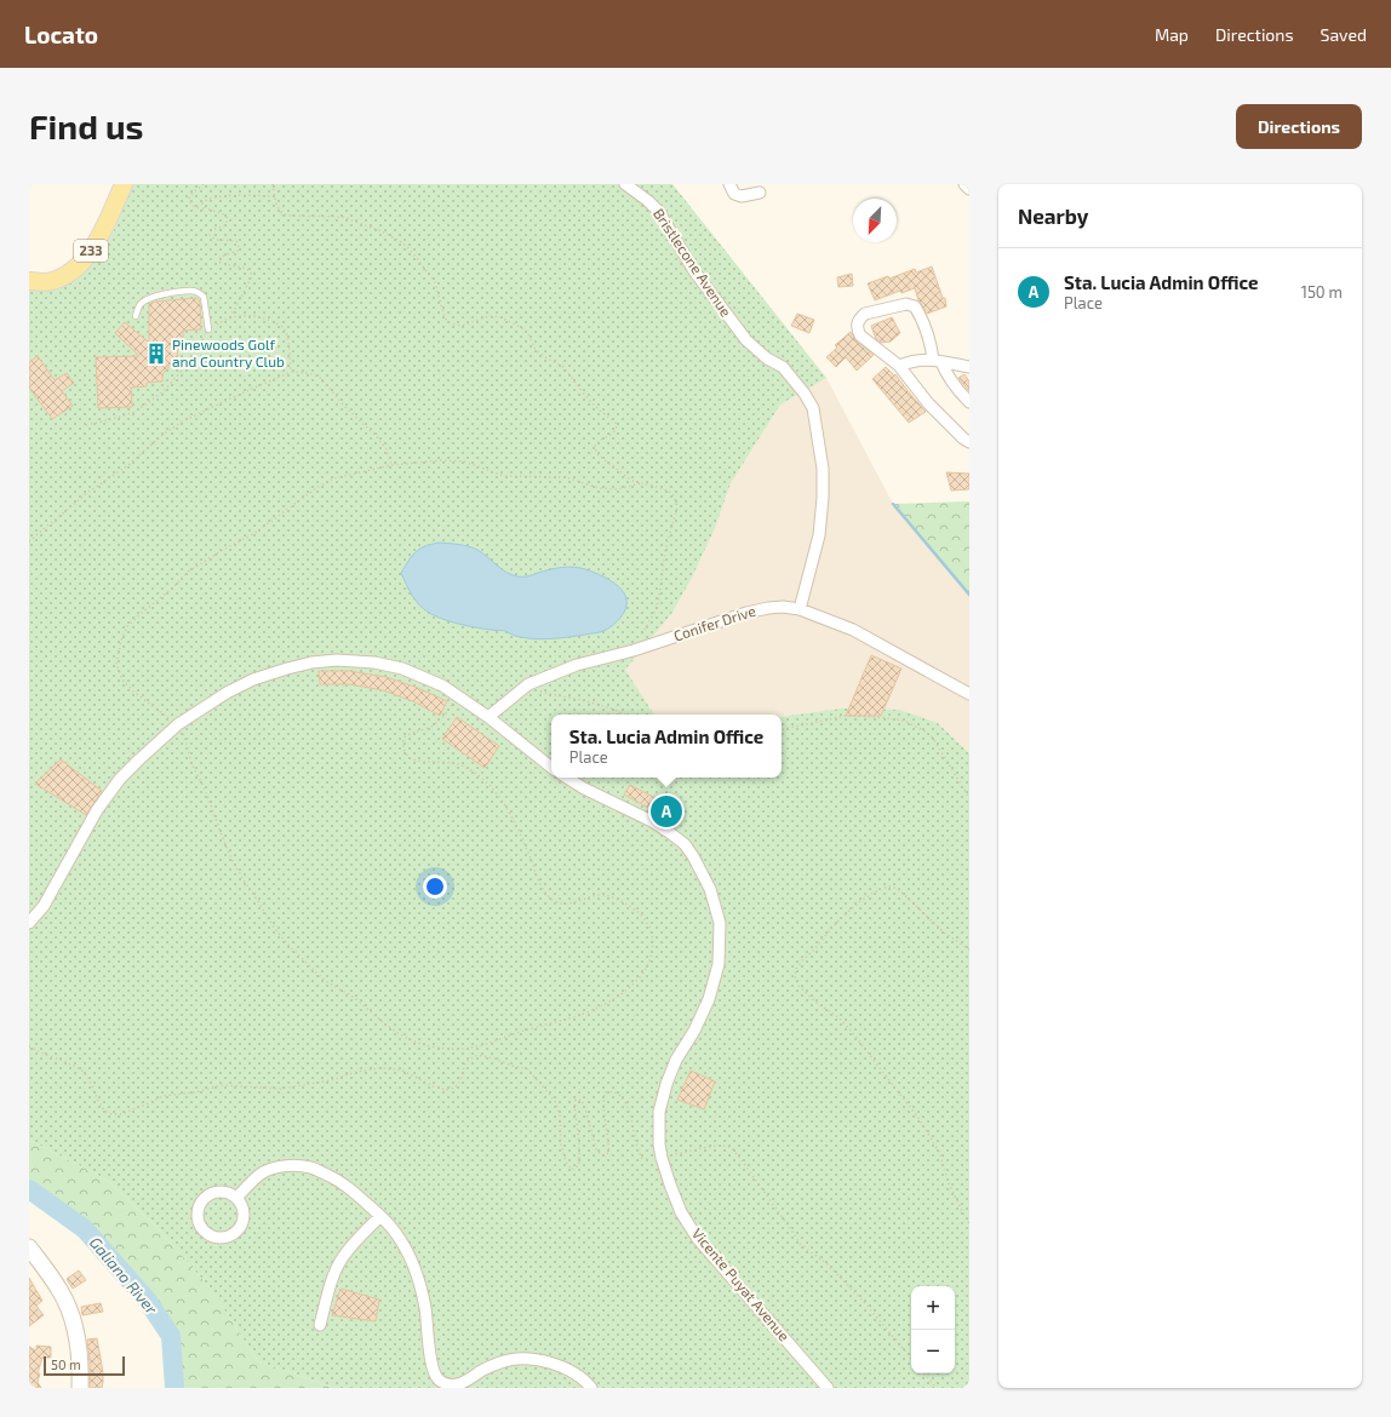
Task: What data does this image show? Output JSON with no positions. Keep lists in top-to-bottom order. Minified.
{"streets":{"main road":["233"],"street":["Bristlecone Avenue","Conifer Drive","Vicente Puyat Avenue"]},"crossings":[["Bristlecone Avenue","Conifer Drive"]],"water":["Galiano River"],"places":{"building":["Pinewoods Golf and Country Club"]},"scale_bar":"50 m","north":"bottom left","page":{"header":"Locato","nav":["Map","Directions","Saved"],"buttons":"Directions","title":"Find us","heading":"Nearby","list":[{"mark":"A","name":"Sta. Lucia Admin Office","note":"Place","value":"150 m"}],"popup":["Sta. Lucia Admin Office","Place"],"pins":"A","map_buttons":["+","−"],"scale":"50 m"}}
